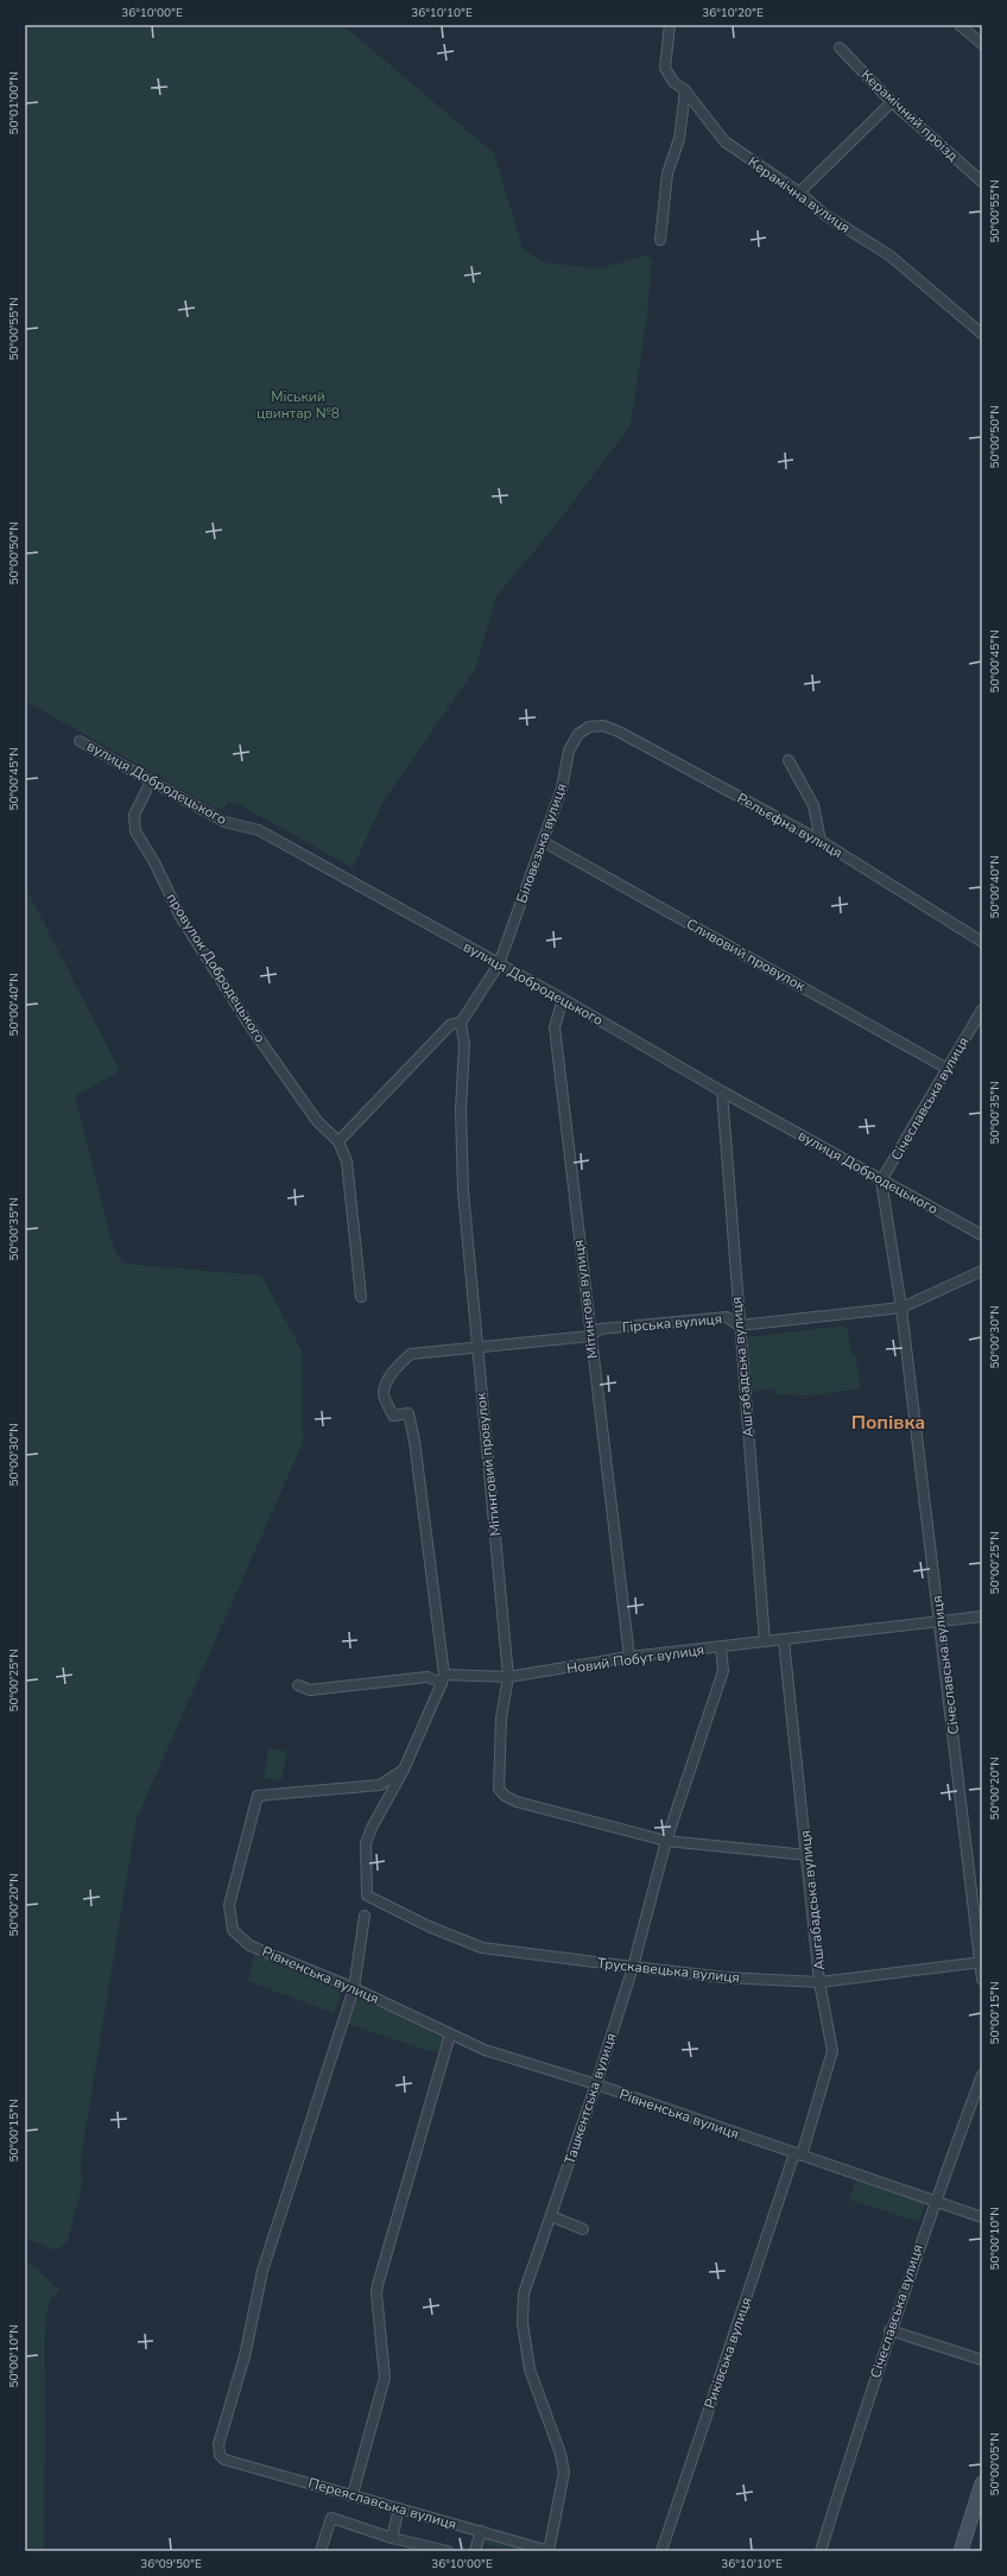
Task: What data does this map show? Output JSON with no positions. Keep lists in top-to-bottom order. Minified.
{"streets":{"street":["Керамічний проїзд","Керамічна вулиця","вулиця Добродецького","Рельєфна вулиця","Біловезька вулиця","Сливовий провулок","провулок Добродецького","Січеславська вулиця","Мітингова вулиця","Гірська вулиця","Ашгабадська вулиця","Мітинговий провулок","Новий Побут вулиця","Трускавецька вулиця","Рівненська вулиця","Ташкентська вулиця","Риківська вулиця","Переяславська вулиця"]},"crossings":[["вулиця Добродецького","Біловезька вулиця"],["вулиця Добродецького","провулок Добродецького"],["вулиця Добродецького","Січеславська вулиця"],["вулиця Добродецького","Мітингова вулиця"],["вулиця Добродецького","Ашгабадська вулиця"],["Рельєфна вулиця","Біловезька вулиця"],["Біловезька вулиця","Сливовий провулок"],["Біловезька вулиця","Мітинговий провулок"],["Сливовий провулок","Січеславська вулиця"],["Січеславська вулиця","Гірська вулиця"],["Січеславська вулиця","Новий Побут вулиця"],["Січеславська вулиця","Трускавецька вулиця"],["Січеславська вулиця","Рівненська вулиця"],["Мітингова вулиця","Гірська вулиця"],["Мітингова вулиця","Новий Побут вулиця"],["Гірська вулиця","Ашгабадська вулиця"],["Гірська вулиця","Мітинговий провулок"],["Гірська вулиця","Новий Побут вулиця"],["Ашгабадська вулиця","Мітинговий провулок"],["Ашгабадська вулиця","Новий Побут вулиця"],["Ашгабадська вулиця","Трускавецька вулиця"],["Ашгабадська вулиця","Рівненська вулиця"],["Ашгабадська вулиця","Риківська вулиця"],["Мітинговий провулок","Новий Побут вулиця"],["Мітинговий провулок","Ташкентська вулиця"],["Новий Побут вулиця","Ташкентська вулиця"],["Трускавецька вулиця","Рівненська вулиця"],["Трускавецька вулиця","Ташкентська вулиця"],["Рівненська вулиця","Ташкентська вулиця"],["Рівненська вулиця","Риківська вулиця"],["Рівненська вулиця","Переяславська вулиця"],["Ташкентська вулиця","Переяславська вулиця"]],"districts":["Попівка"],"parks":["Міський цвинтар №8"],"coordinates":["36°10'00\"E","36°10'10\"E","36°10'20\"E","50°01'00\"N","50°00'55\"N","50°00'50\"N","50°00'45\"N","50°00'40\"N","50°00'35\"N","50°00'30\"N","50°00'25\"N","50°00'20\"N","50°00'15\"N","50°00'10\"N","50°00'05\"N","36°09'50\"E"]}
